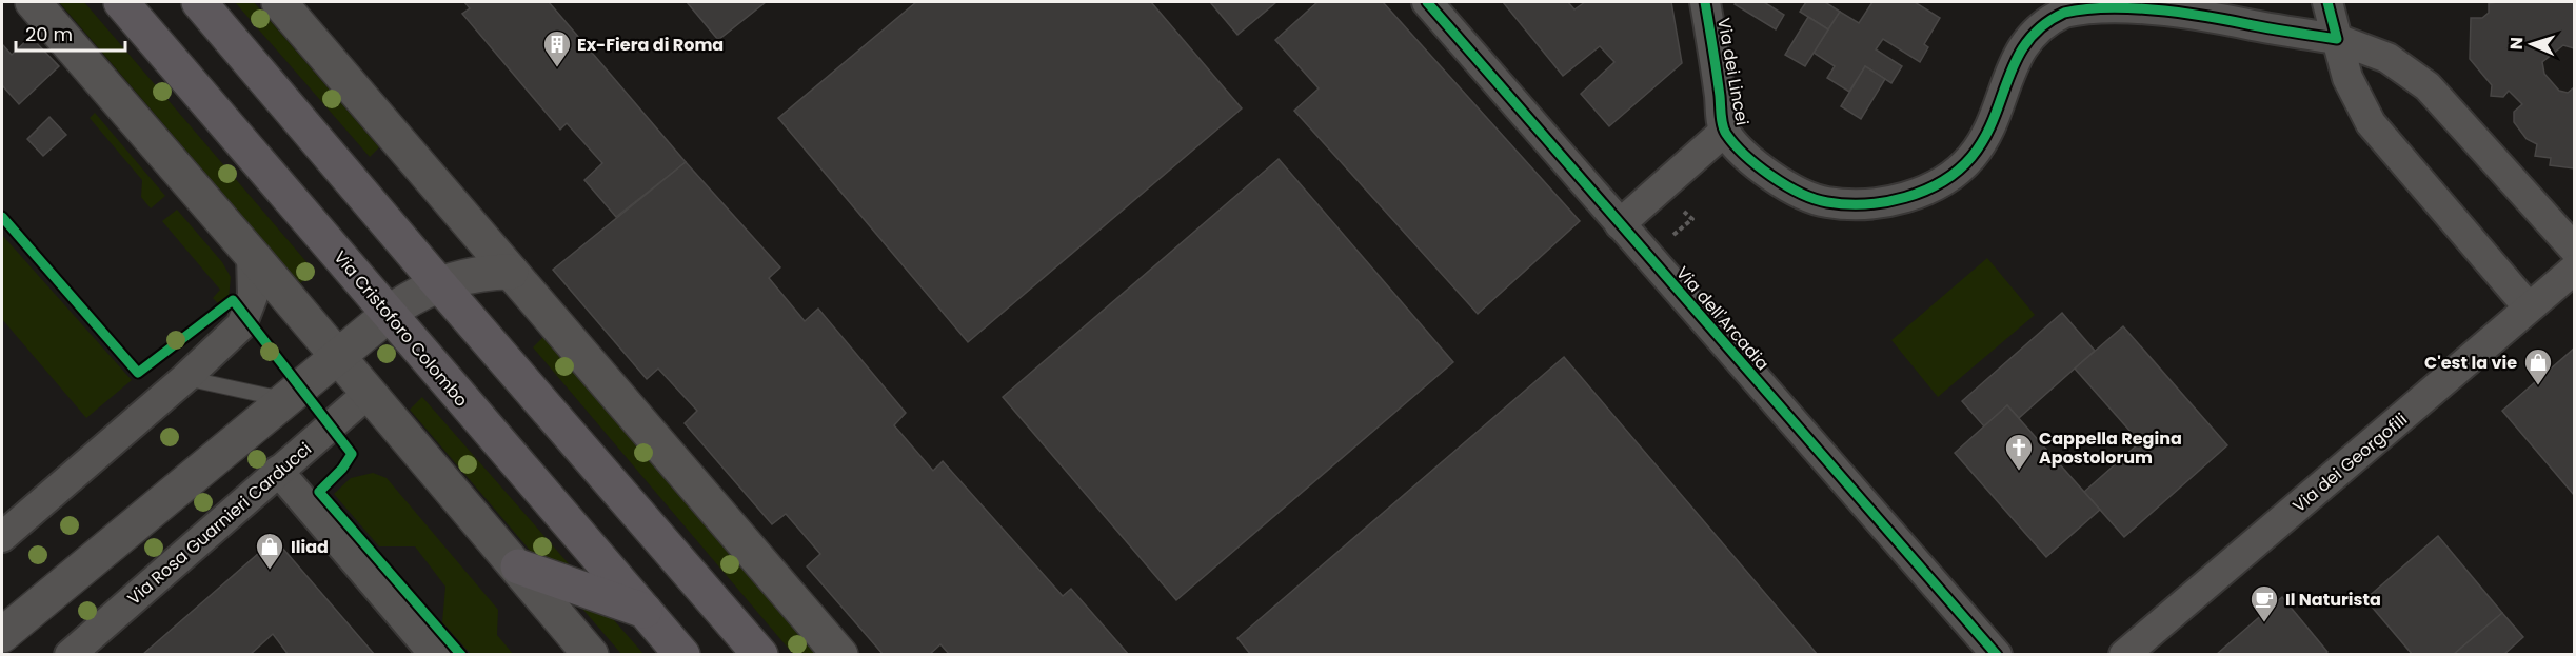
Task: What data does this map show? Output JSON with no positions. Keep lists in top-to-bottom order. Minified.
{"streets":{"main road":["Via Cristoforo Colombo"],"street":["Via dei Lincei","Via dell'Arcadia","Via dei Georgofili","Via Rosa Guarnieri Carducci"]},"crossings":[["Via dei Lincei","Via dell'Arcadia"]],"places":{"building":["Ex-Fiera di Roma"],"shop":["C'est la vie","Iliad"],"church":["Cappella Regina Apostolorum"],"cafe":["Il Naturista"]},"scale_bar":"20 m","north":"left"}
